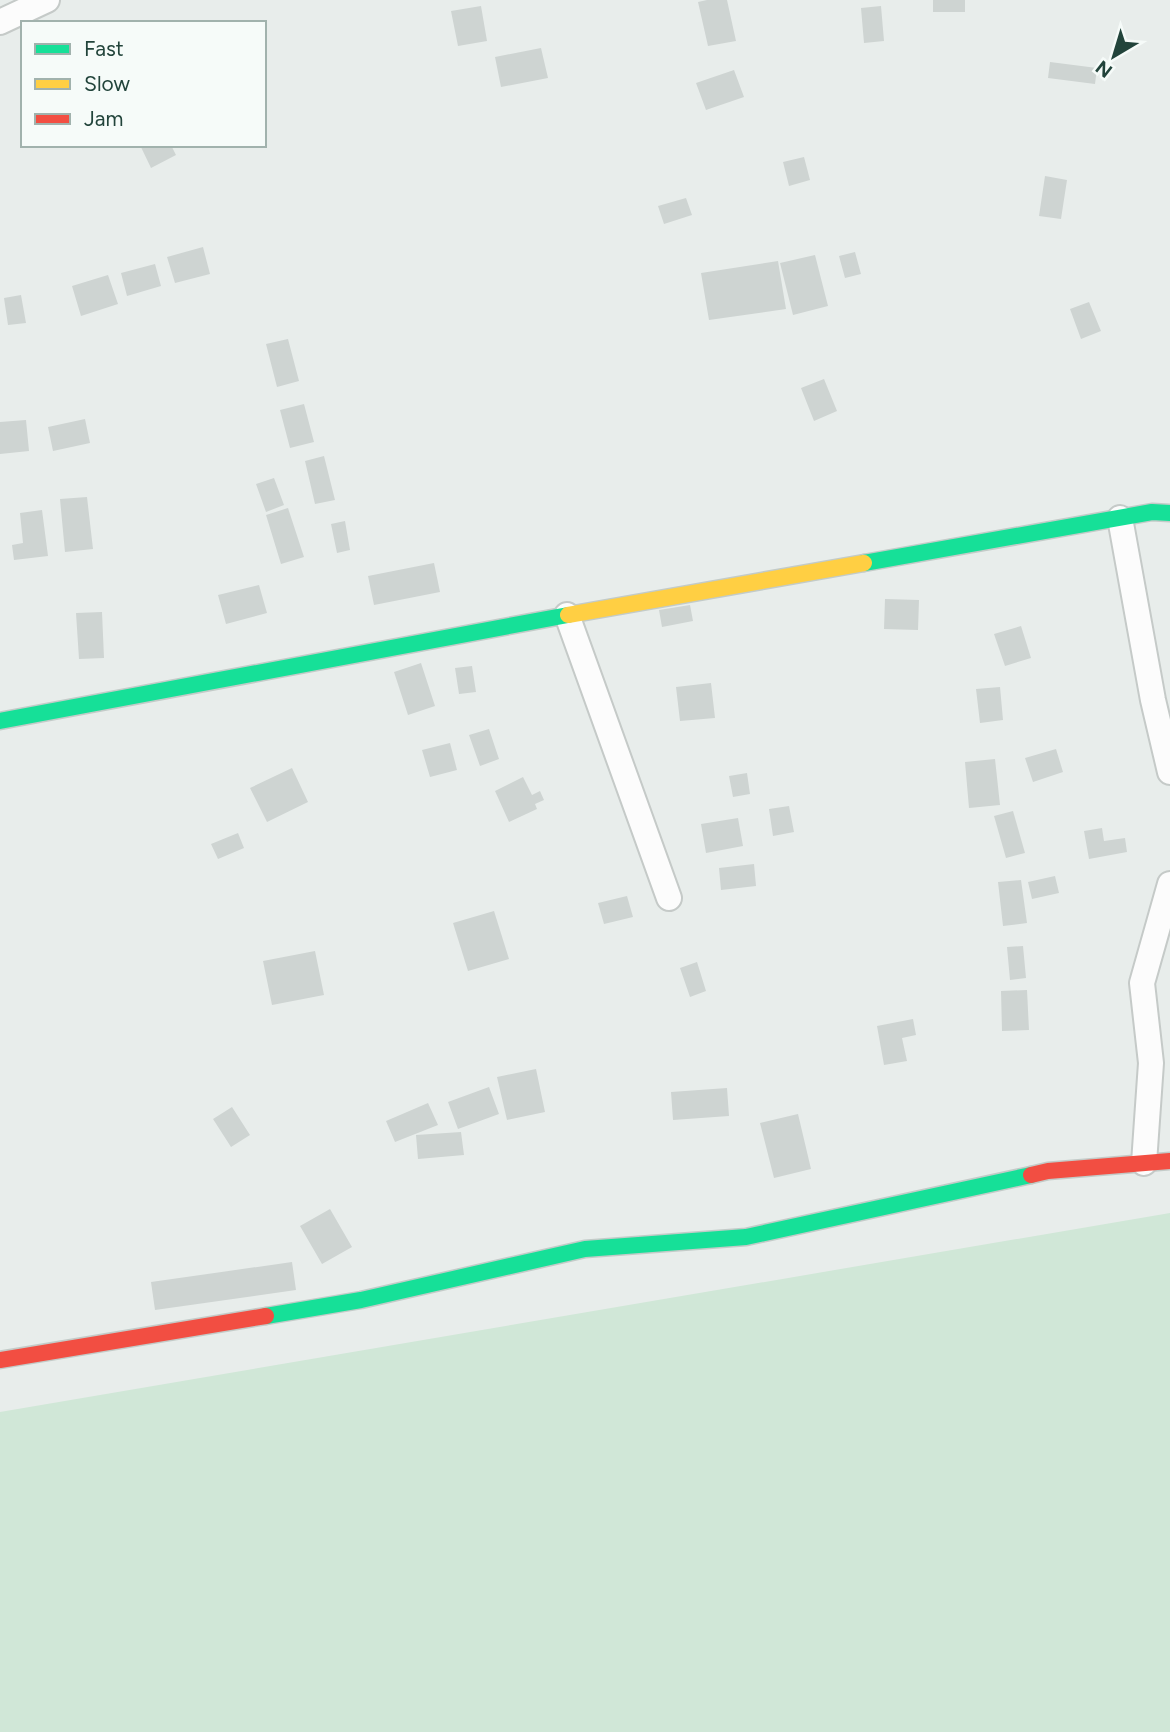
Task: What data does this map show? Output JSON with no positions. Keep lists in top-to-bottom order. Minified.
{"legend":["Fast","Slow","Jam"],"north":"bottom left"}
